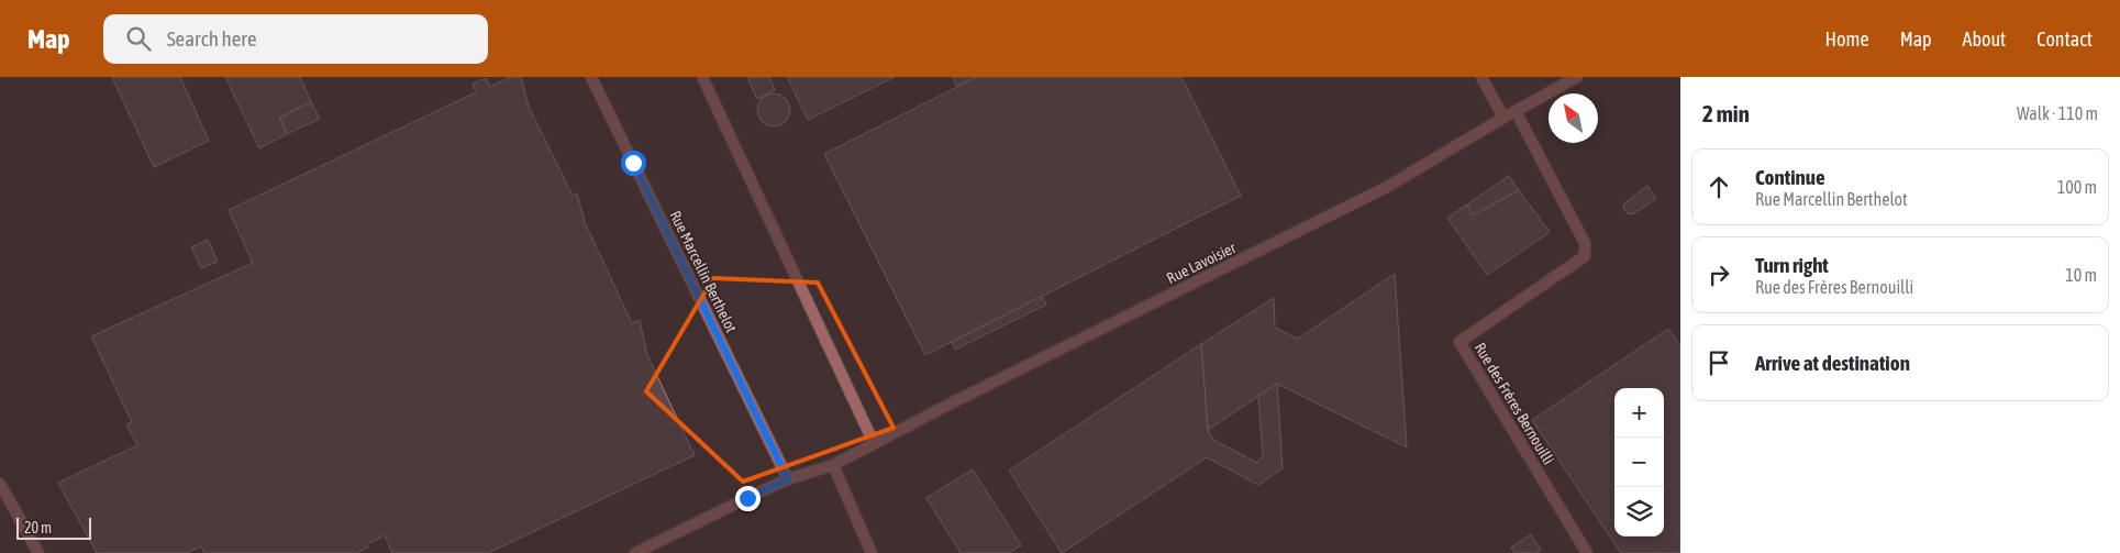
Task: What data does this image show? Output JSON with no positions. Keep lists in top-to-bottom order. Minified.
{"streets":{"street":["Rue Lavoisier","Rue Marcellin Berthelot","Rue des Frères Bernouilli"]},"crossings":[["Rue Lavoisier","Rue des Frères Bernouilli"]],"scale_bar":"20 m","north":"top left","page":{"header":"Map","search":"Search here","nav":["Home","Map","About","Contact"],"heading":["2 min","Walk · 110 m"],"list":[["Continue","Rue Marcellin Berthelot","100 m"],["Turn right","Rue des Frères Bernouilli","10 m"],"Arrive at destination"],"map_buttons":["+","−"],"scale":"20 m"}}
